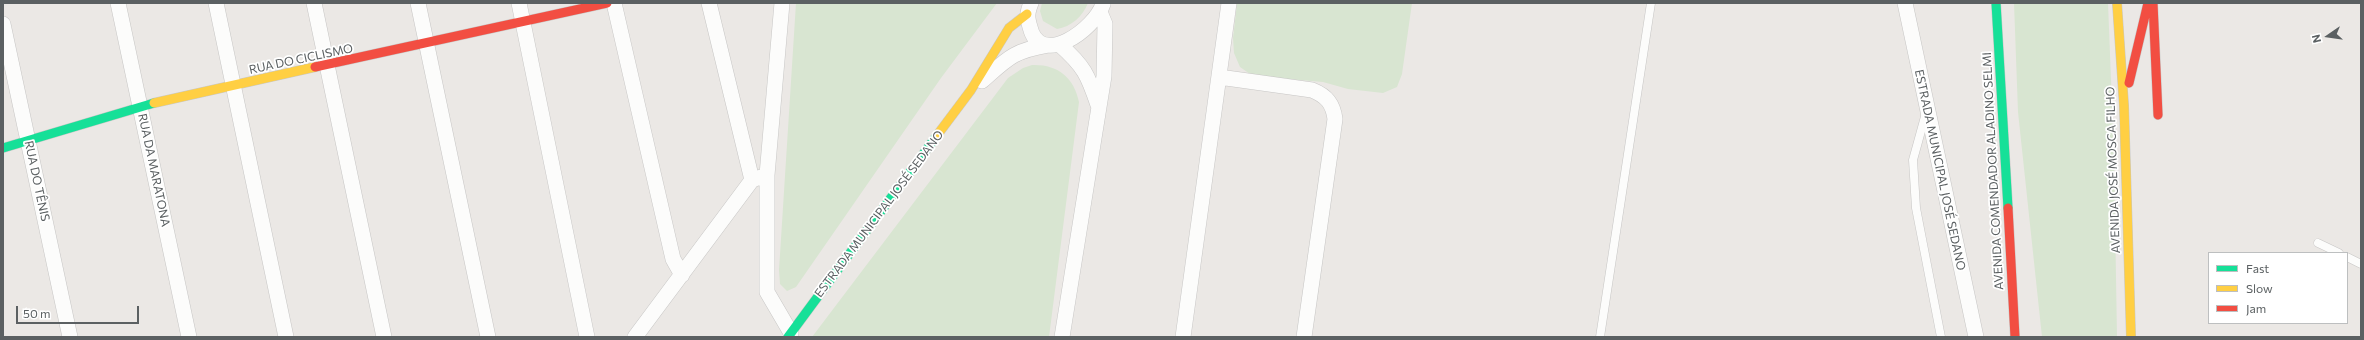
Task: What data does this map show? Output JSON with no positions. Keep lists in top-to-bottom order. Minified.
{"streets":{"street":["RUA DO CICLISMO","RUA DA MARATONA","ESTRADA MUNICIPAL JOSÉ SEDANO","AVENIDA JOSÉ MOSCA FILHO","AVENIDA COMENDADOR ALADINO SELMI","RUA DO TÊNIS"]},"crossings":[["RUA DO CICLISMO","RUA DA MARATONA"],["RUA DO CICLISMO","RUA DO TÊNIS"]],"legend":["Fast","Slow","Jam"],"scale_bar":"50 m","north":"left"}
